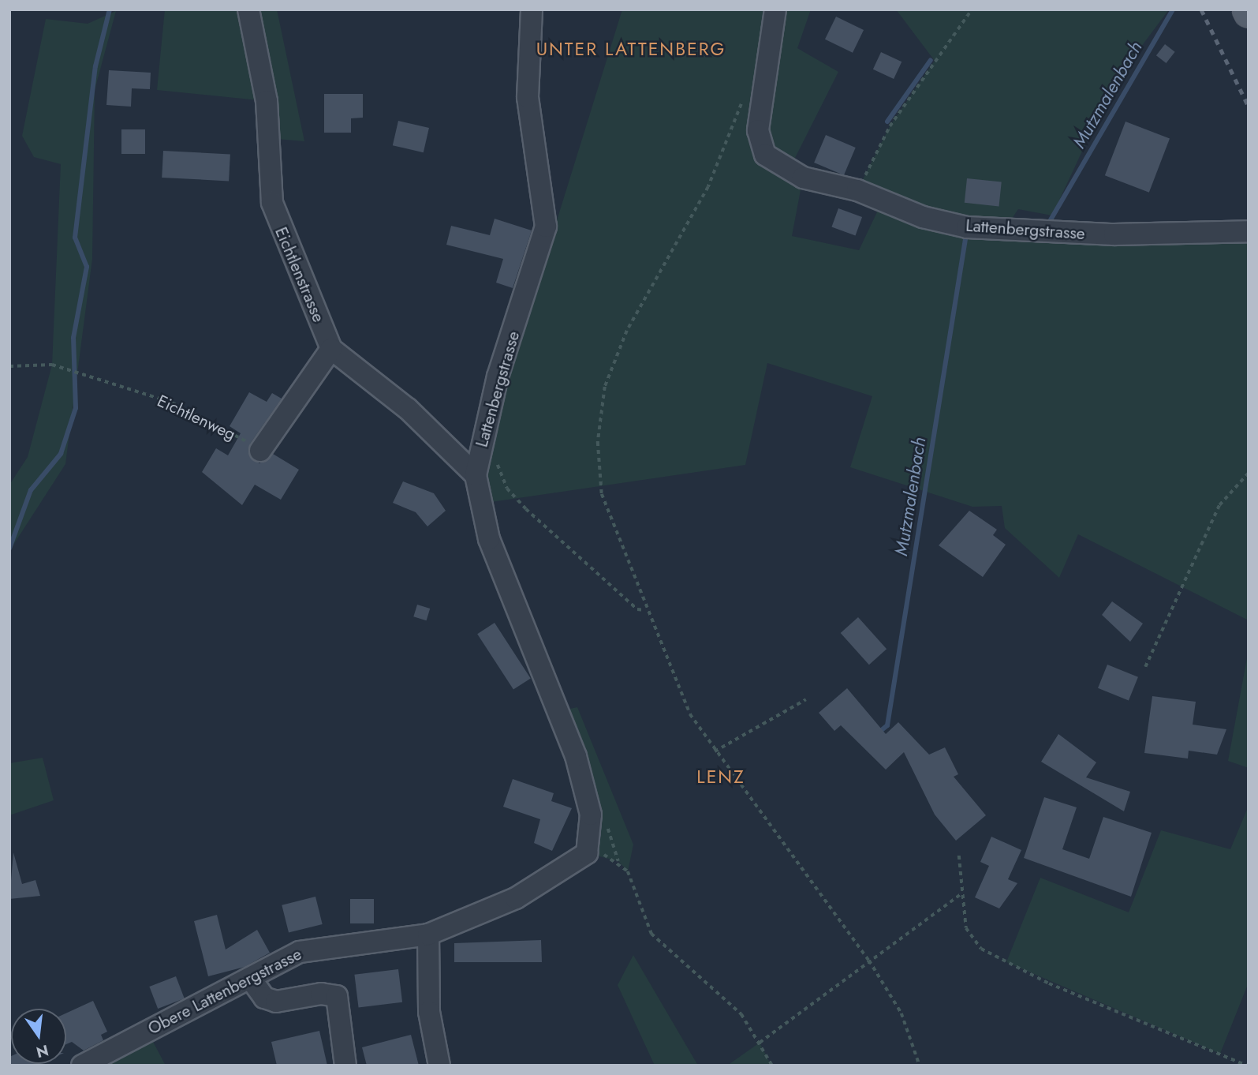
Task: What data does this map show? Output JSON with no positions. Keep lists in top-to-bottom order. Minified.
{"streets":{"street":["Lattenbergstrasse","Eichtlenstrasse","Obere Lattenbergstrasse"],"path":["Eichtlenweg"]},"crossings":[["Lattenbergstrasse","Eichtlenstrasse"],["Lattenbergstrasse","Obere Lattenbergstrasse"]],"districts":["UNTER LATTENBERG","LENZ"],"water":["Mutzmalenbach"],"north":"bottom"}
